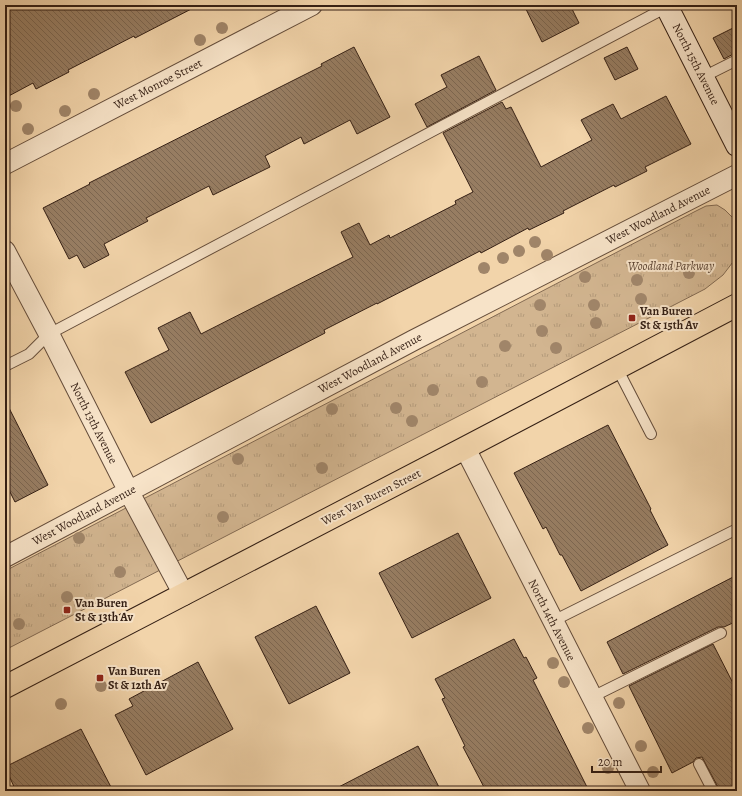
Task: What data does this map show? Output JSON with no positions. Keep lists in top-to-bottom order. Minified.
{"streets":{"main road":["West Van Buren Street"],"street":["North 15th Avenue","West Monroe Street","West Woodland Avenue","North 13th Avenue","North 14th Avenue"]},"crossings":[["West Woodland Avenue","North 13th Avenue"],["North 13th Avenue","West Van Buren Street"],["West Van Buren Street","North 14th Avenue"]],"parks":["Woodland Parkway"],"places":{"transit":["Van Buren St & 15th Av","Van Buren St & 13th Av","Van Buren St & 12th Av"]},"scale_bar":"20 m"}
